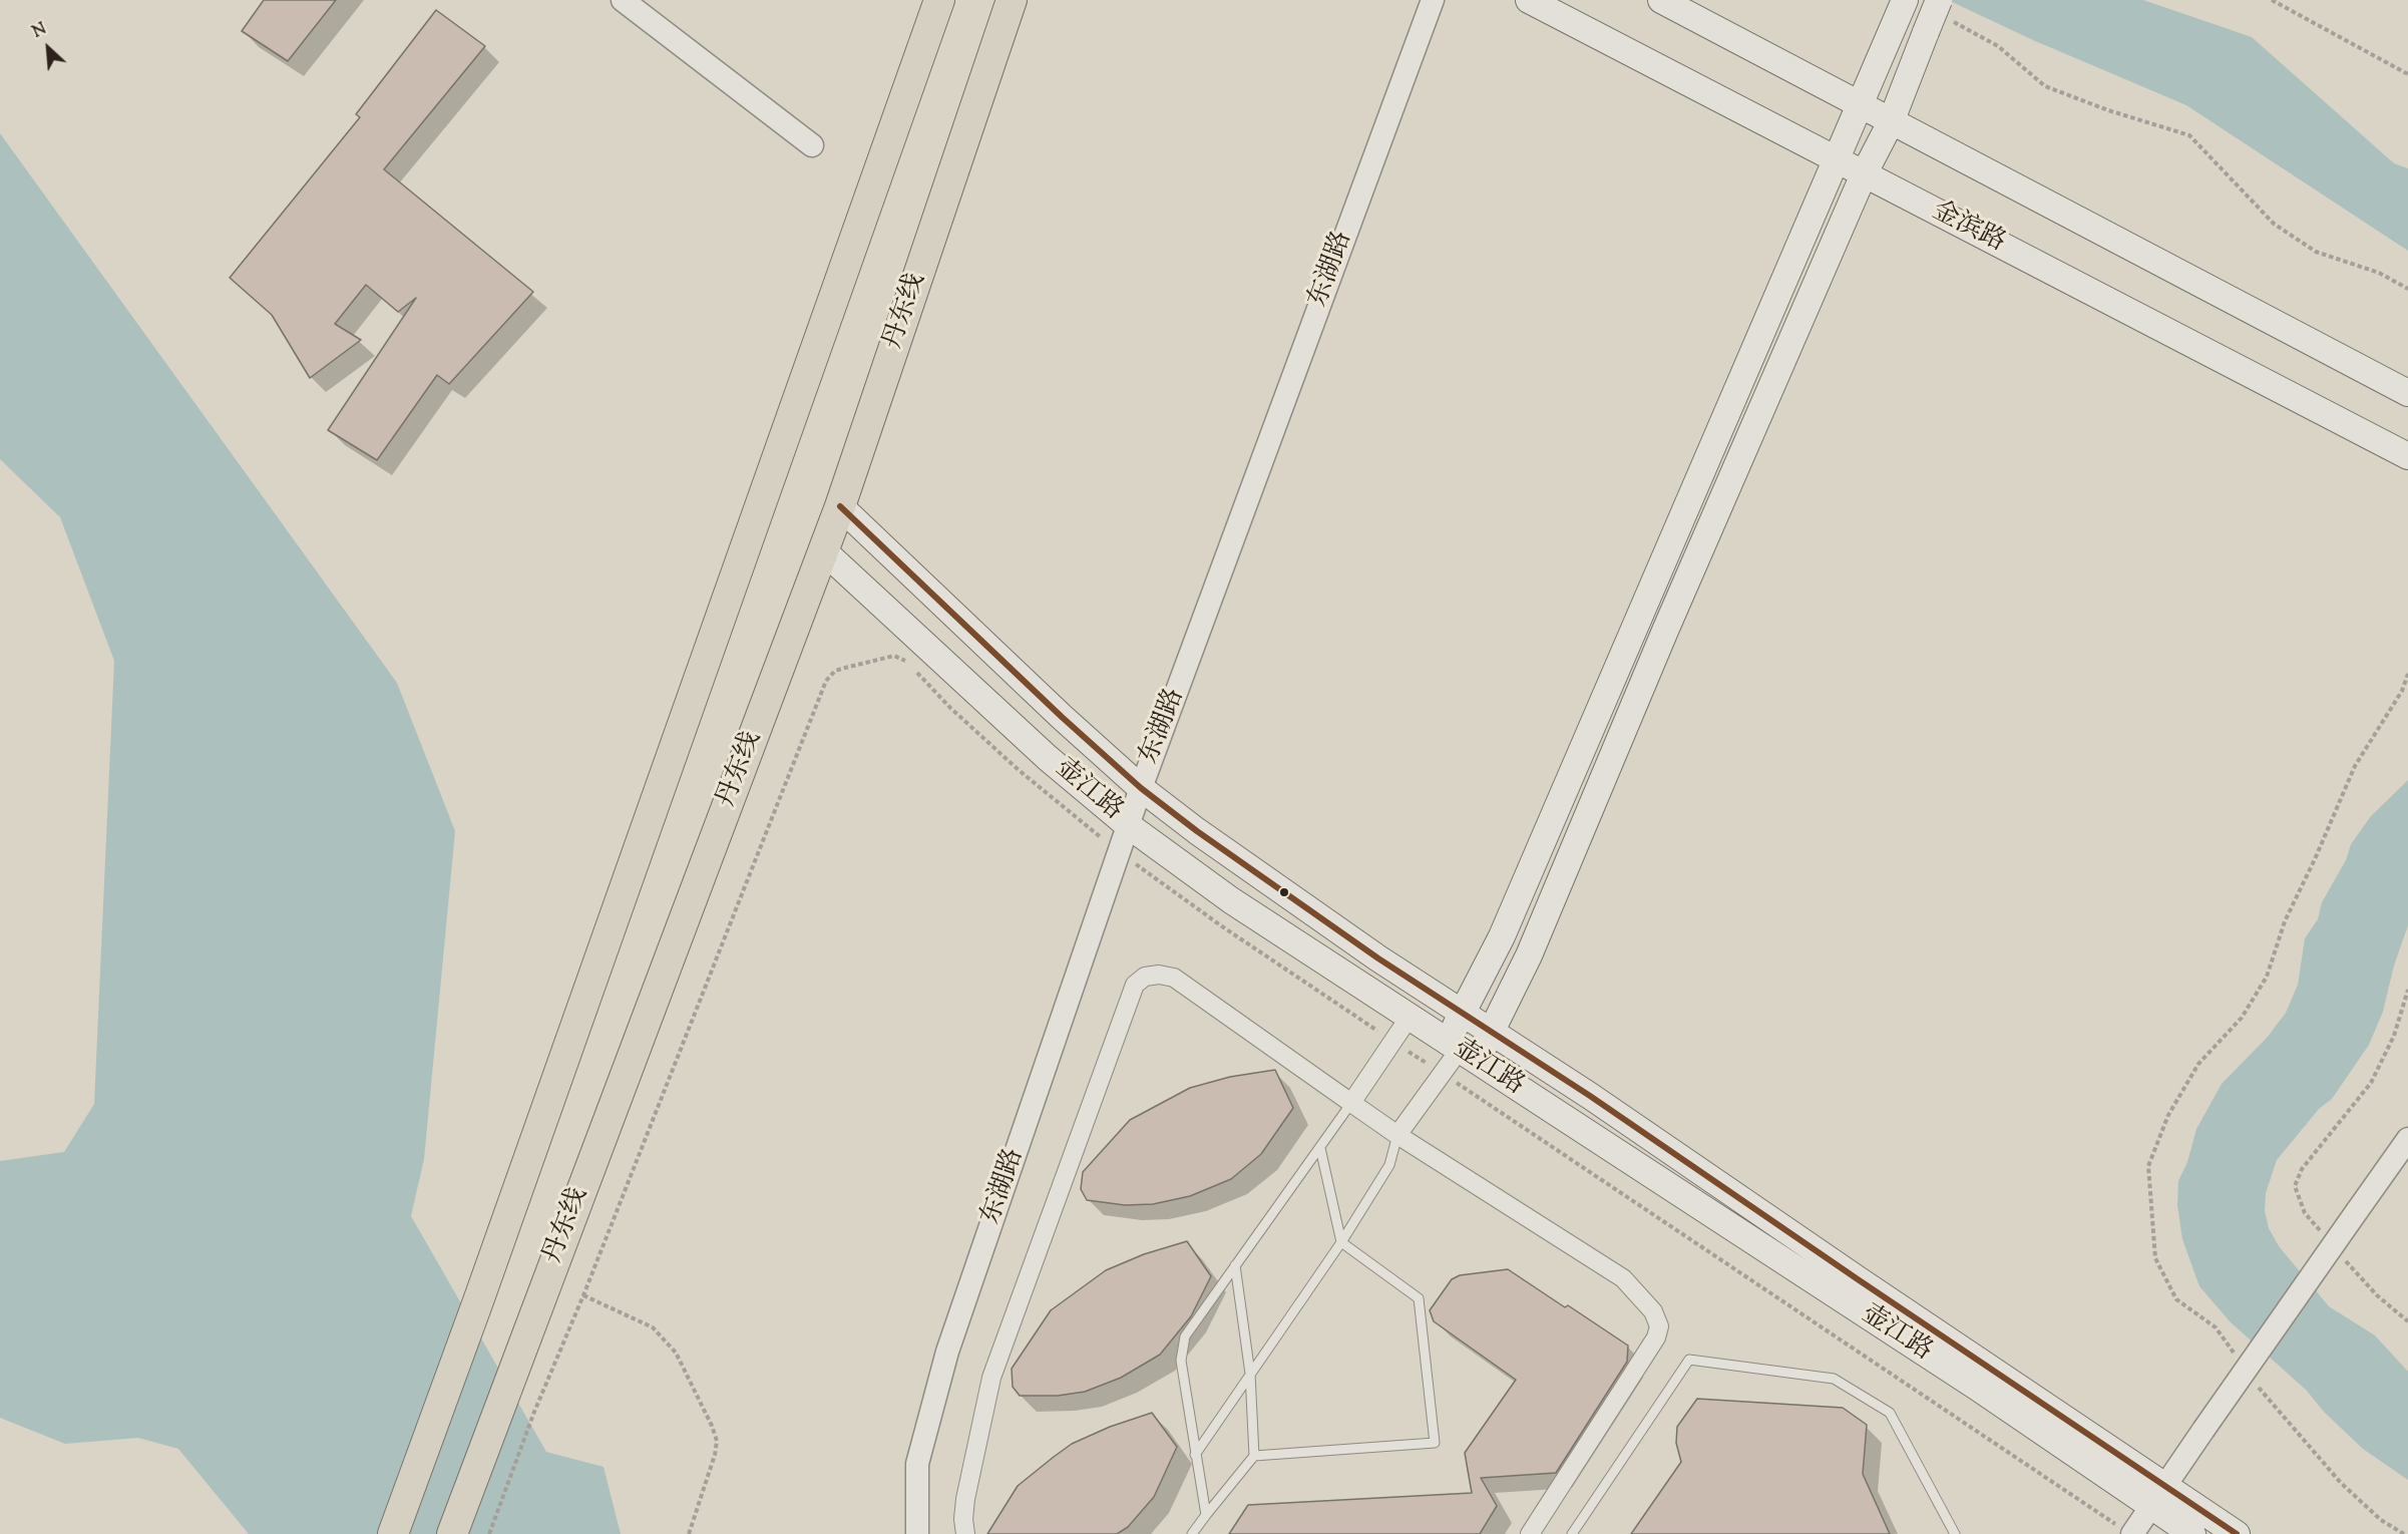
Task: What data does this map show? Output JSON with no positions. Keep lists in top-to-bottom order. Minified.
{"streets":{"highway":["丹东线"],"main road":["金滨路","壶江路"],"street":["东湖路"]},"crossings":[["东湖路","壶江路"],["丹东线","壶江路"]],"north":"top left"}
